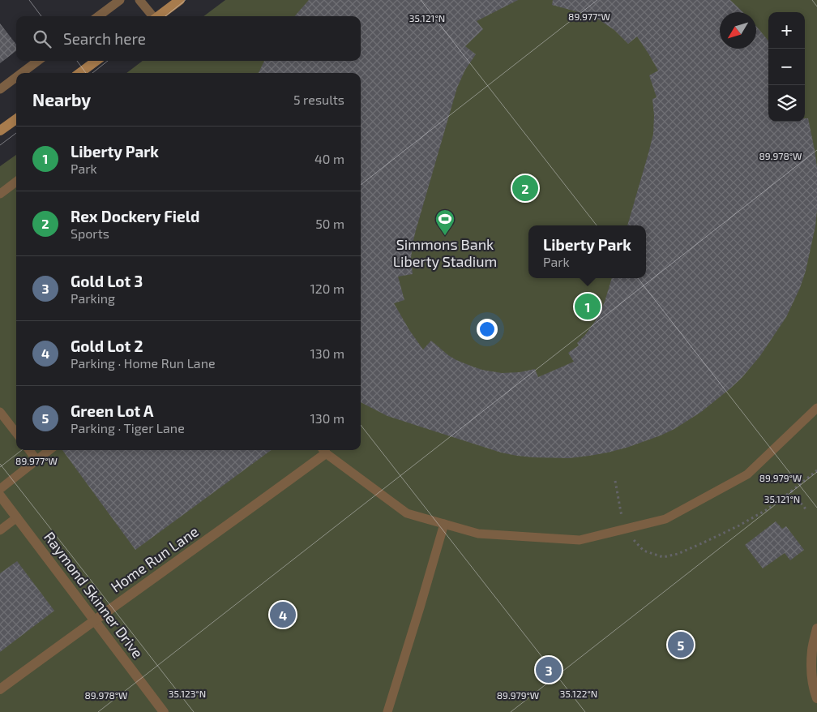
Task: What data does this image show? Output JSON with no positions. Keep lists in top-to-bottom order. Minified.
{"streets":{"street":["Home Run Lane","Raymond Skinner Drive"]},"crossings":[["Home Run Lane","Raymond Skinner Drive"]],"places":{"sports":["Simmons Bank Liberty Stadium"]},"north":"bottom left","page":{"map_buttons":["+","−"],"search":"Search here","heading":["Nearby","5 results"],"list":[{"mark":"1","name":"Liberty Park","note":"Park","value":"40 m"},{"mark":"2","name":"Rex Dockery Field","note":"Sports","value":"50 m"},{"mark":"3","name":"Gold Lot 3","note":"Parking","value":"120 m"},{"mark":"4","name":"Gold Lot 2","note":"Parking · Home Run Lane","value":"130 m"},{"mark":"5","name":"Green Lot A","note":"Parking · Tiger Lane","value":"130 m"}],"pins":["2","1","4","5","3"],"popup":["Liberty Park","Park"]},"coordinates":["89.977°W","35.121°N","89.978°W","89.979°W","35.123°N","35.122°N"]}
